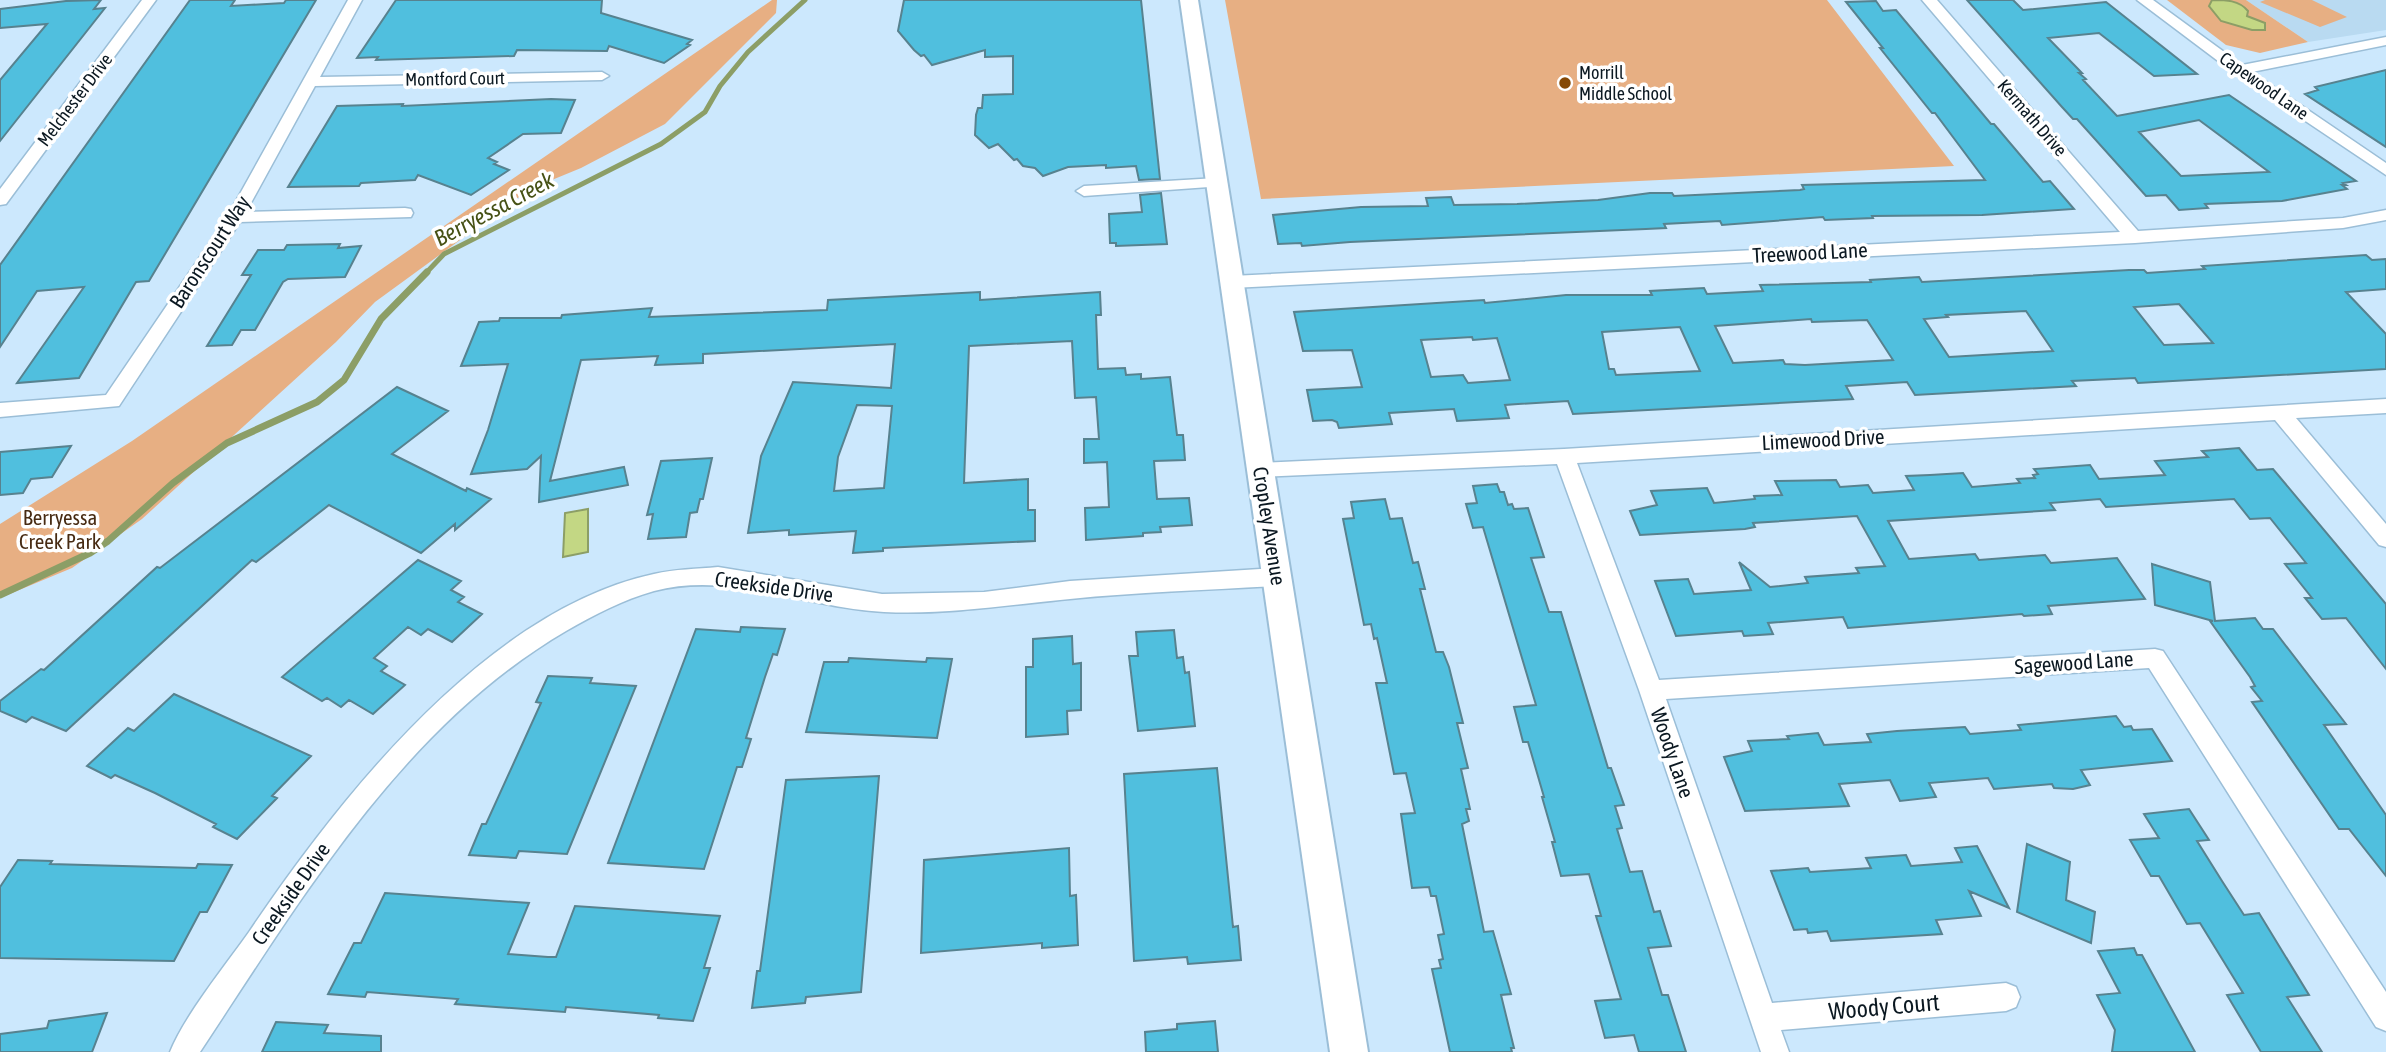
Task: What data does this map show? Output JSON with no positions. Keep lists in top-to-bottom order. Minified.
{"streets":{"street":["Montford Court","Capewood Lane","Melchester Drive","Kermath Drive","Baronscourt Way","Treewood Lane","Limewood Drive","Cropley Avenue","Creekside Drive","Sagewood Lane","Woody Lane","Woody Court"]},"crossings":[["Montford Court","Baronscourt Way"],["Kermath Drive","Treewood Lane"],["Treewood Lane","Cropley Avenue"],["Limewood Drive","Cropley Avenue"],["Limewood Drive","Woody Lane"],["Cropley Avenue","Creekside Drive"],["Sagewood Lane","Woody Lane"],["Woody Lane","Woody Court"]],"water":["Berryessa Creek"],"parks":["Berryessa Creek Park"],"places":["Morrill Middle School"]}
